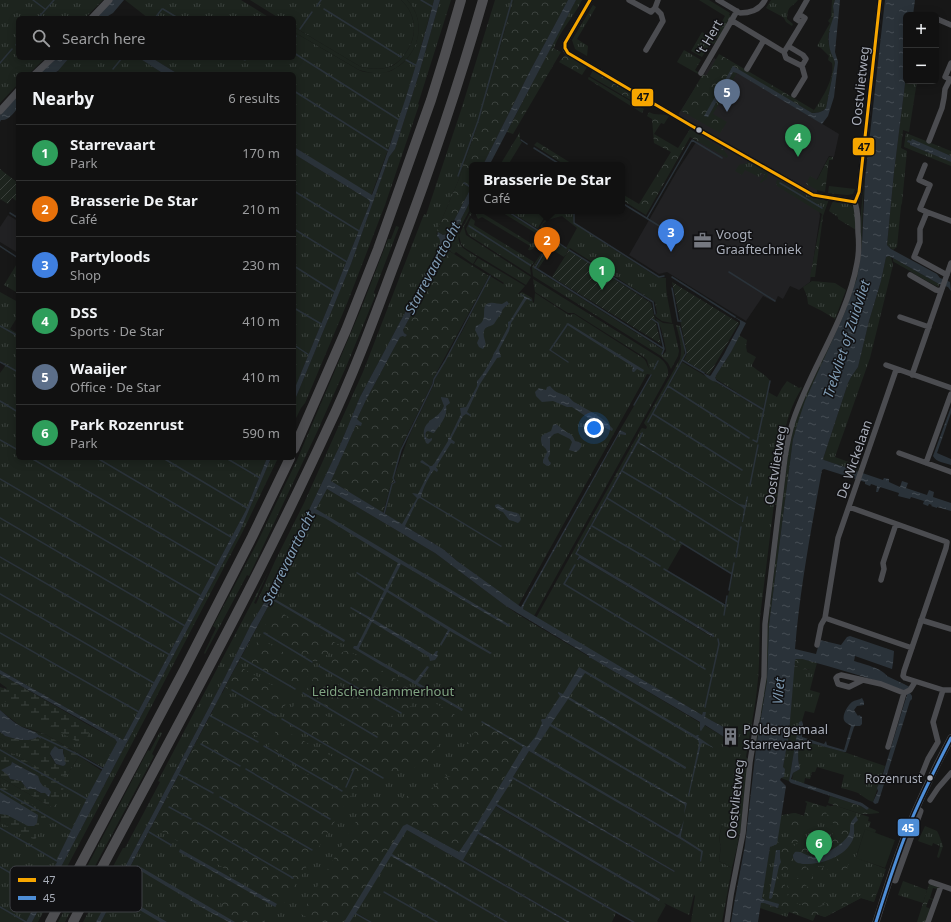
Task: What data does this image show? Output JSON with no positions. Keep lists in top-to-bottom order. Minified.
{"streets":{"street":["'t Hert","Oostvlietweg","De Wickelaan"]},"water":["Starrevaarttocht","Trekvliet of Zuidvliet","Vliet"],"parks":["Leidschendammerhout"],"places":{"office":["Voogt Graaftechniek"],"building":["Poldergemaal Starrevaart"],"other":["Rozenrust"]},"lines":["transit line 47","transit line 45"],"legend":["47","45"],"page":{"map_buttons":["+","−"],"search":"Search here","heading":["Nearby","6 results"],"pins":["5","4","3","2","1","6"],"list":[{"mark":"1","name":"Starrevaart","note":"Park","value":"170 m"},{"mark":"2","name":"Brasserie De Star","note":"Café","value":"210 m"},{"mark":"3","name":"Partyloods","note":"Shop","value":"230 m"},{"mark":"4","name":"DSS","note":"Sports · De Star","value":"410 m"},{"mark":"5","name":"Waaijer","note":"Office · De Star","value":"410 m"},{"mark":"6","name":"Park Rozenrust","note":"Park","value":"590 m"}],"popup":["Brasserie De Star","Café"]}}
